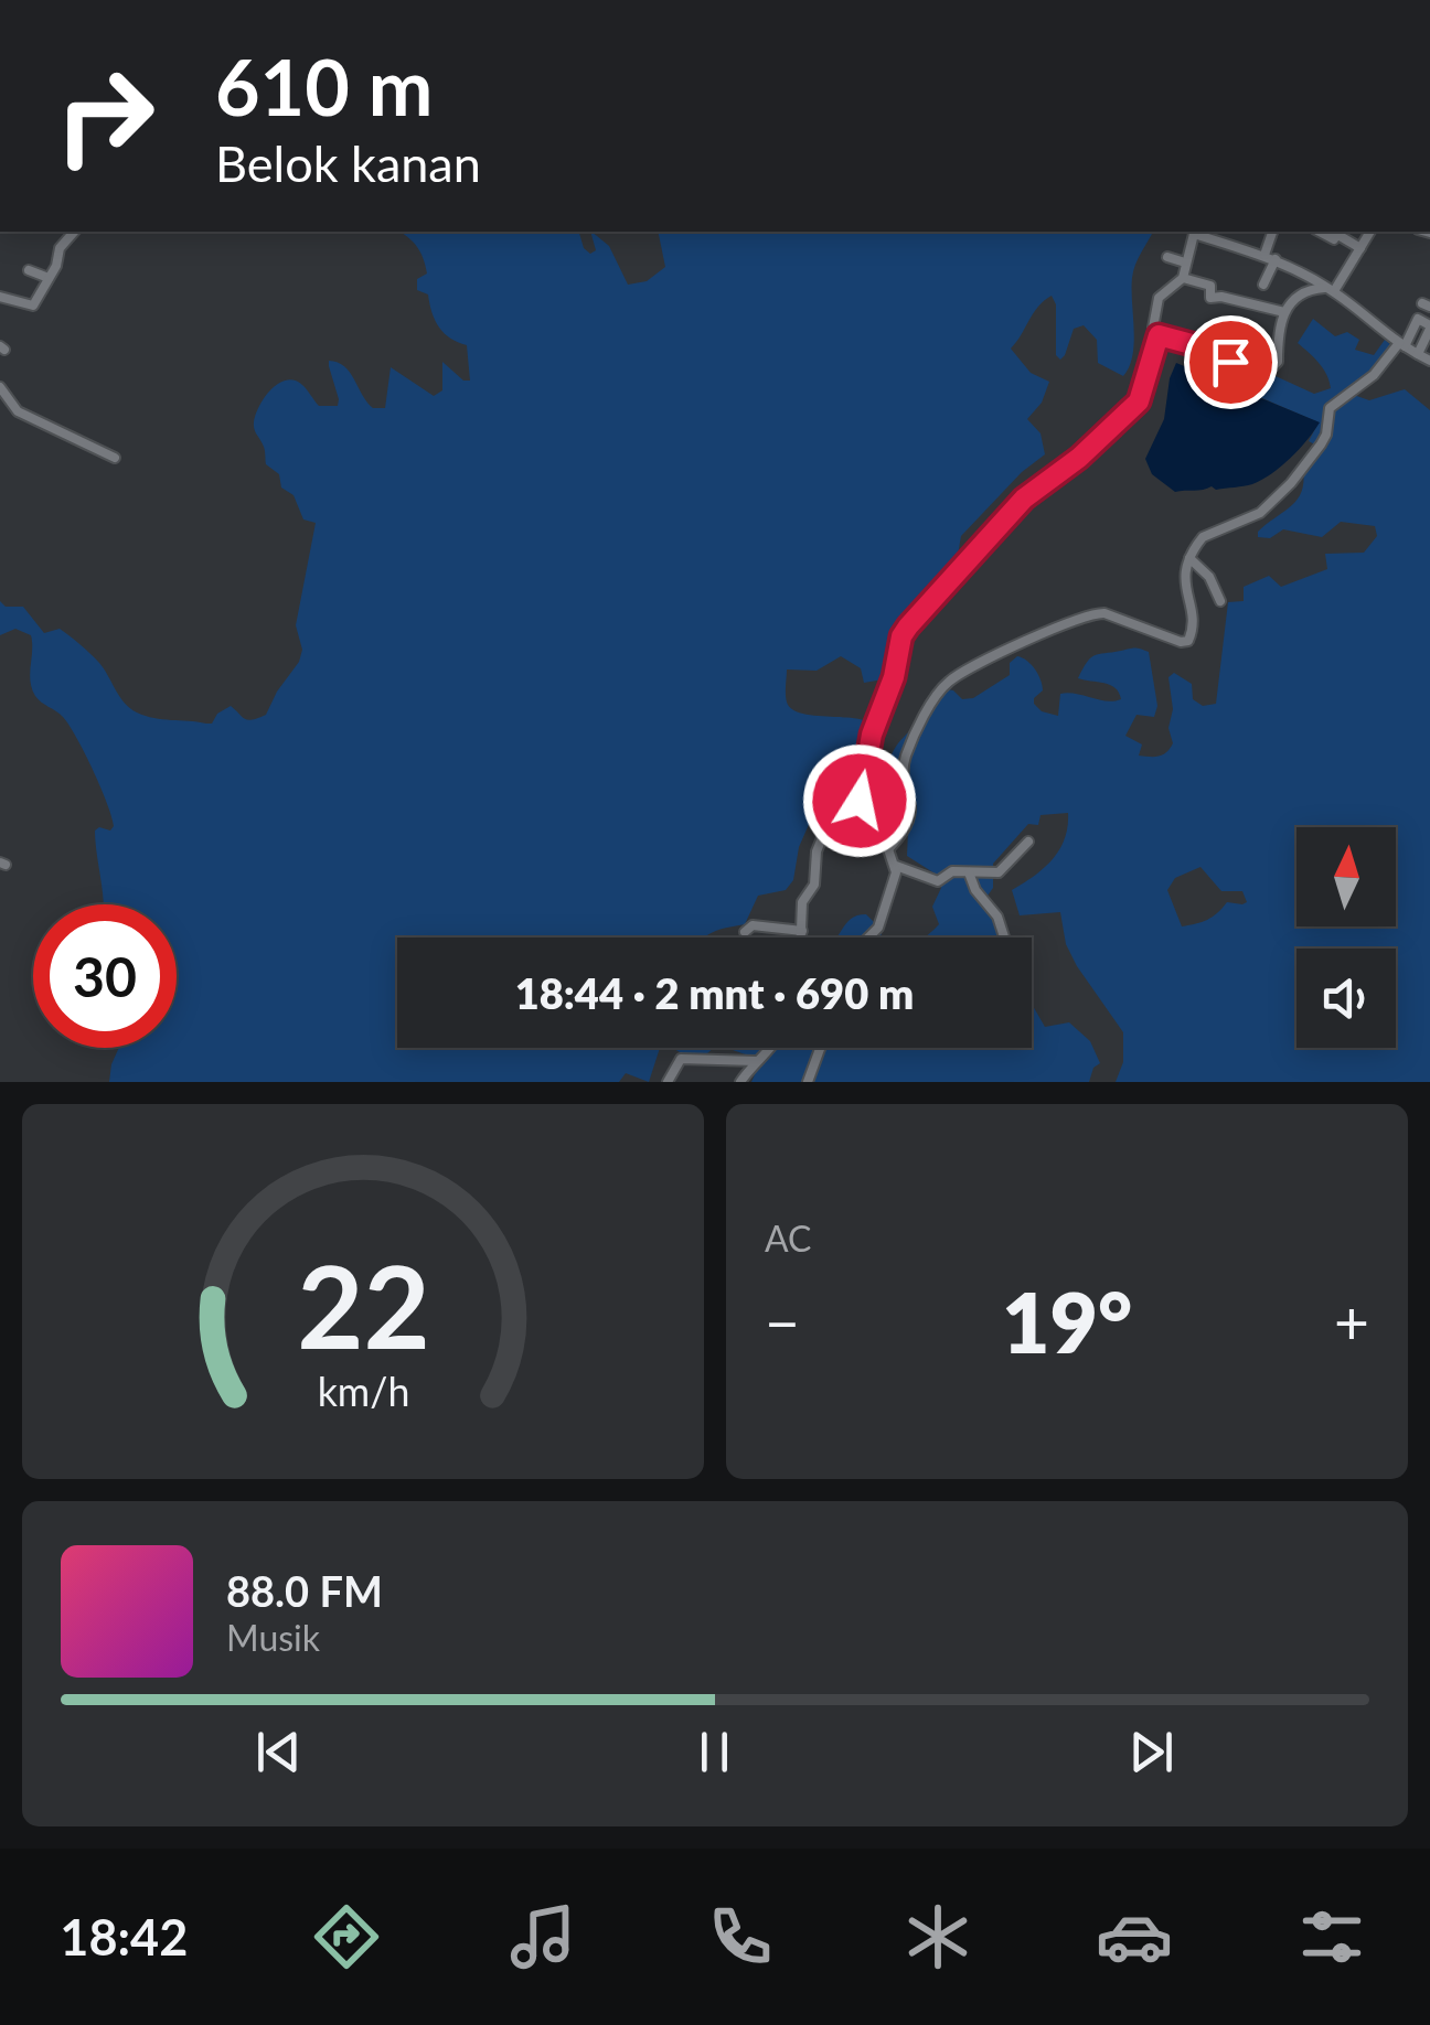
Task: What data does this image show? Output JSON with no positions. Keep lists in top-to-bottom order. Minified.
{"north":"top","page":{"turn":["610 m","Belok kanan"],"limit":"30","trip":"18:44 · 2 mnt · 690 m","tile":"AC","heat":["−","19°","+"],"song":["88.0 FM","Musik"],"tabs":"18:42","gauge":["22","km/h"]}}
